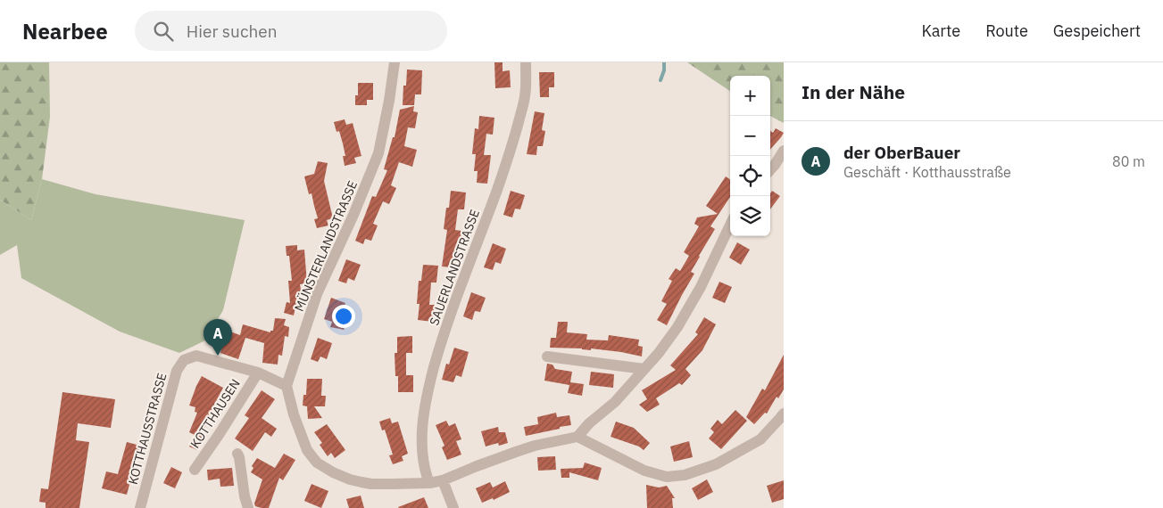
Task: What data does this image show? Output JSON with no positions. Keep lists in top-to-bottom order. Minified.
{"streets":{"street":["MÜNSTERLANDSTRASSE","SAUERLANDSTRASSE","KOTTHAUSEN","KOTTHAUSSTRASSE"]},"crossings":[["MÜNSTERLANDSTRASSE","KOTTHAUSSTRASSE"],["KOTTHAUSEN","KOTTHAUSSTRASSE"]],"page":{"header":"Nearbee","search":"Hier suchen","nav":["Karte","Route","Gespeichert"],"heading":"In der Nähe","map_buttons":["+","−"],"list":[{"mark":"A","name":"der OberBauer","note":"Geschäft · Kotthausstraße","value":"80 m"}],"pins":"A"}}
